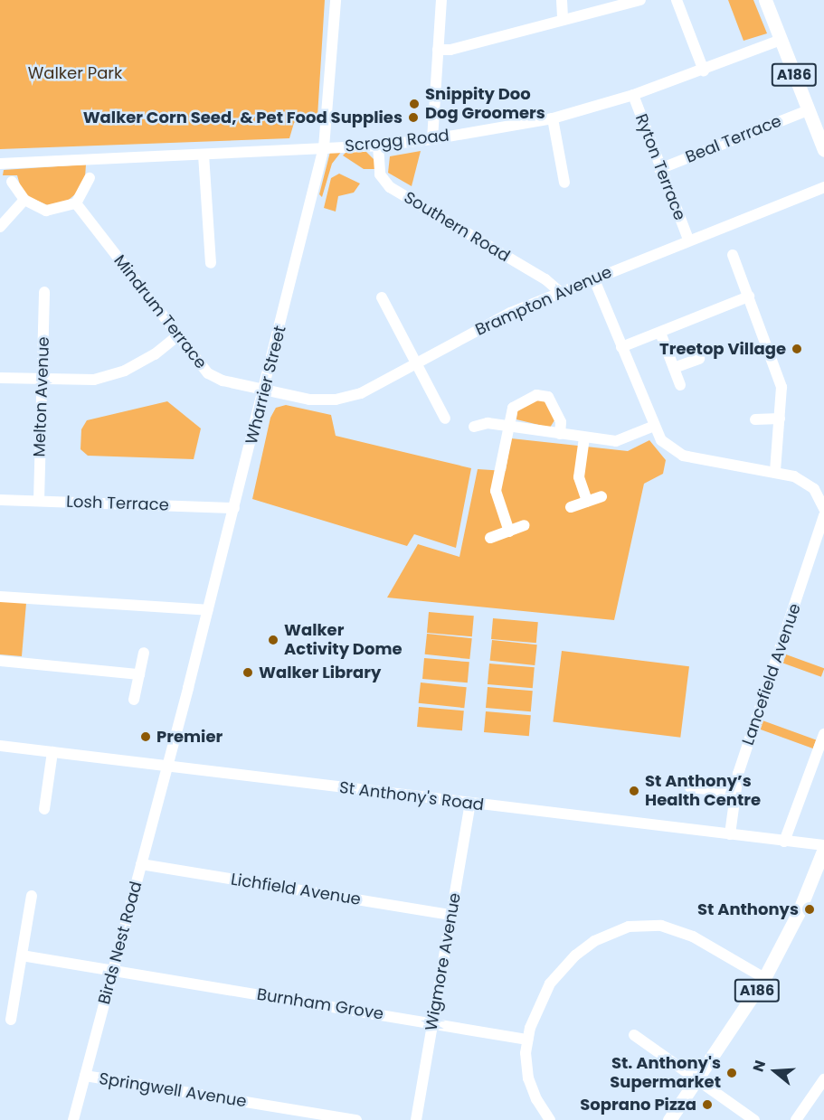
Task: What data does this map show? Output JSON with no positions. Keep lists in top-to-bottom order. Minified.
{"streets":{"main road":["A186"],"street":["Beal Terrace","Scrogg Road","Ryton Terrace","Southern Road","Brampton Avenue","Mindrum Terrace","Wharrier Street","Melton Avenue","Losh Terrace","Lancefield Avenue","St Anthony's Road","Lichfield Avenue","Birds Nest Road","Wigmore Avenue","Burnham Grove","Springwell Avenue"]},"crossings":[["A186","Beal Terrace"],["A186","Scrogg Road"],["A186","St Anthony's Road"],["Beal Terrace","Ryton Terrace"],["Scrogg Road","Ryton Terrace"],["Scrogg Road","Southern Road"],["Scrogg Road","Wharrier Street"],["Ryton Terrace","Brampton Avenue"],["Southern Road","Brampton Avenue"],["Brampton Avenue","Mindrum Terrace"],["Brampton Avenue","Wharrier Street"],["Mindrum Terrace","Wharrier Street"],["Wharrier Street","Losh Terrace"],["Wharrier Street","St Anthony's Road"],["Wharrier Street","Birds Nest Road"],["Melton Avenue","Losh Terrace"],["Lancefield Avenue","St Anthony's Road"],["St Anthony's Road","Birds Nest Road"],["St Anthony's Road","Wigmore Avenue"],["Lichfield Avenue","Birds Nest Road"],["Lichfield Avenue","Wigmore Avenue"],["Birds Nest Road","Burnham Grove"],["Birds Nest Road","Springwell Avenue"],["Wigmore Avenue","Burnham Grove"]],"parks":["Walker Park"],"places":["Snippity Doo Dog Groomers","Walker Corn Seed, & Pet Food Supplies","Treetop Village","Walker Activity Dome","Walker Library","Premier","St Anthony’s Health Centre","St Anthonys","St. Anthony's Supermarket","Soprano Pizza"],"north":"left"}
